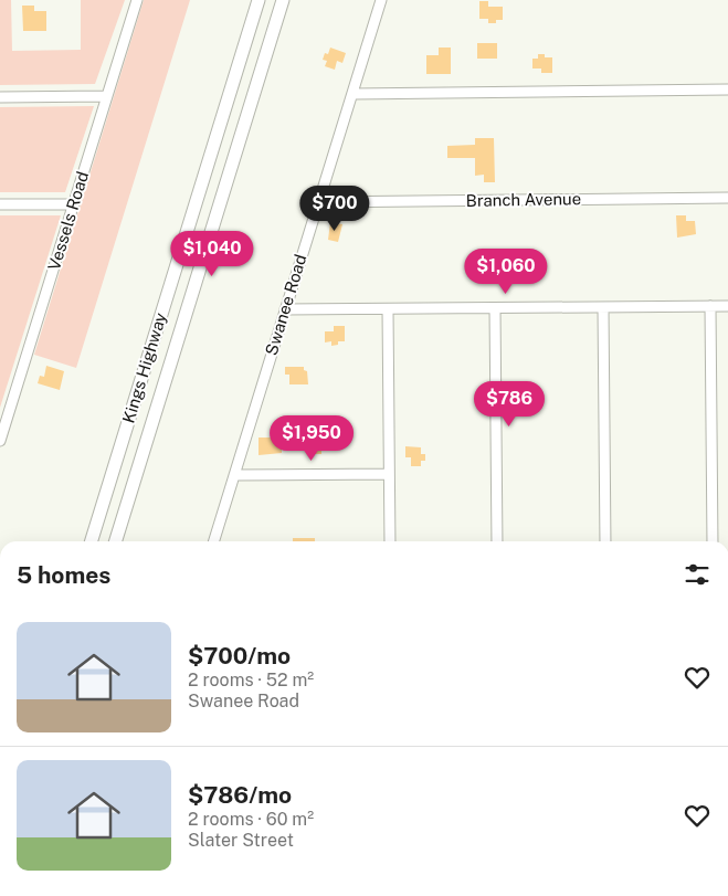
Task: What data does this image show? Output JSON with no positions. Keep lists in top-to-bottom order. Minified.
{"streets":{"main road":["Kings Highway"],"street":["Branch Avenue","Vessels Road","Swanee Road"]},"crossings":[["Branch Avenue","Swanee Road"]],"page":{"price":["$700","$1,040","$1,060","$786","$1,950"],"heading":"5 homes","list":[{"name":"$700/mo","note":"2 rooms · 52 m² · Swanee Road"},{"name":"$786/mo","note":"2 rooms · 60 m² · Slater Street"}]}}
